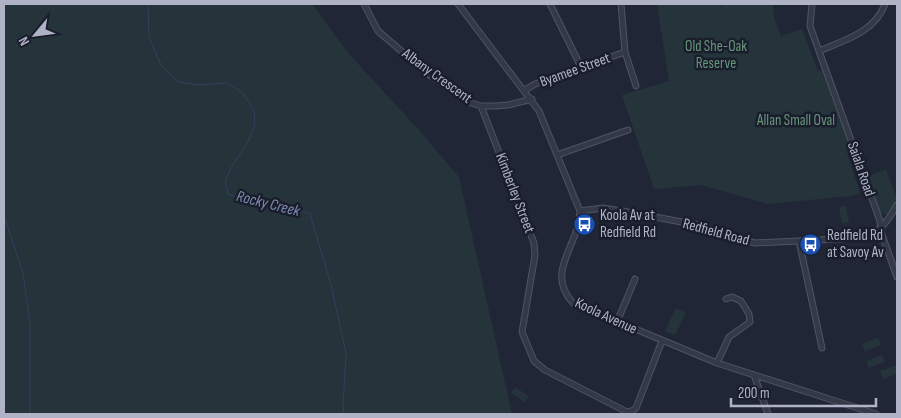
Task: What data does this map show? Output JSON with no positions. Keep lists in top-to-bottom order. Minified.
{"streets":{"street":["Byamee Street","Albany Crescent","Saiala Road","Kimberley Street","Redfield Road","Koola Avenue"]},"crossings":[["Albany Crescent","Kimberley Street"],["Saiala Road","Redfield Road"],["Kimberley Street","Koola Avenue"],["Redfield Road","Koola Avenue"]],"water":["Rocky Creek"],"parks":["Old She-Oak Reserve","Allan Small Oval"],"places":{"bus stop":["Koola Av at Redfield Rd","Redfield Rd at Savoy Av"]},"scale_bar":"200 m","north":"bottom left"}
